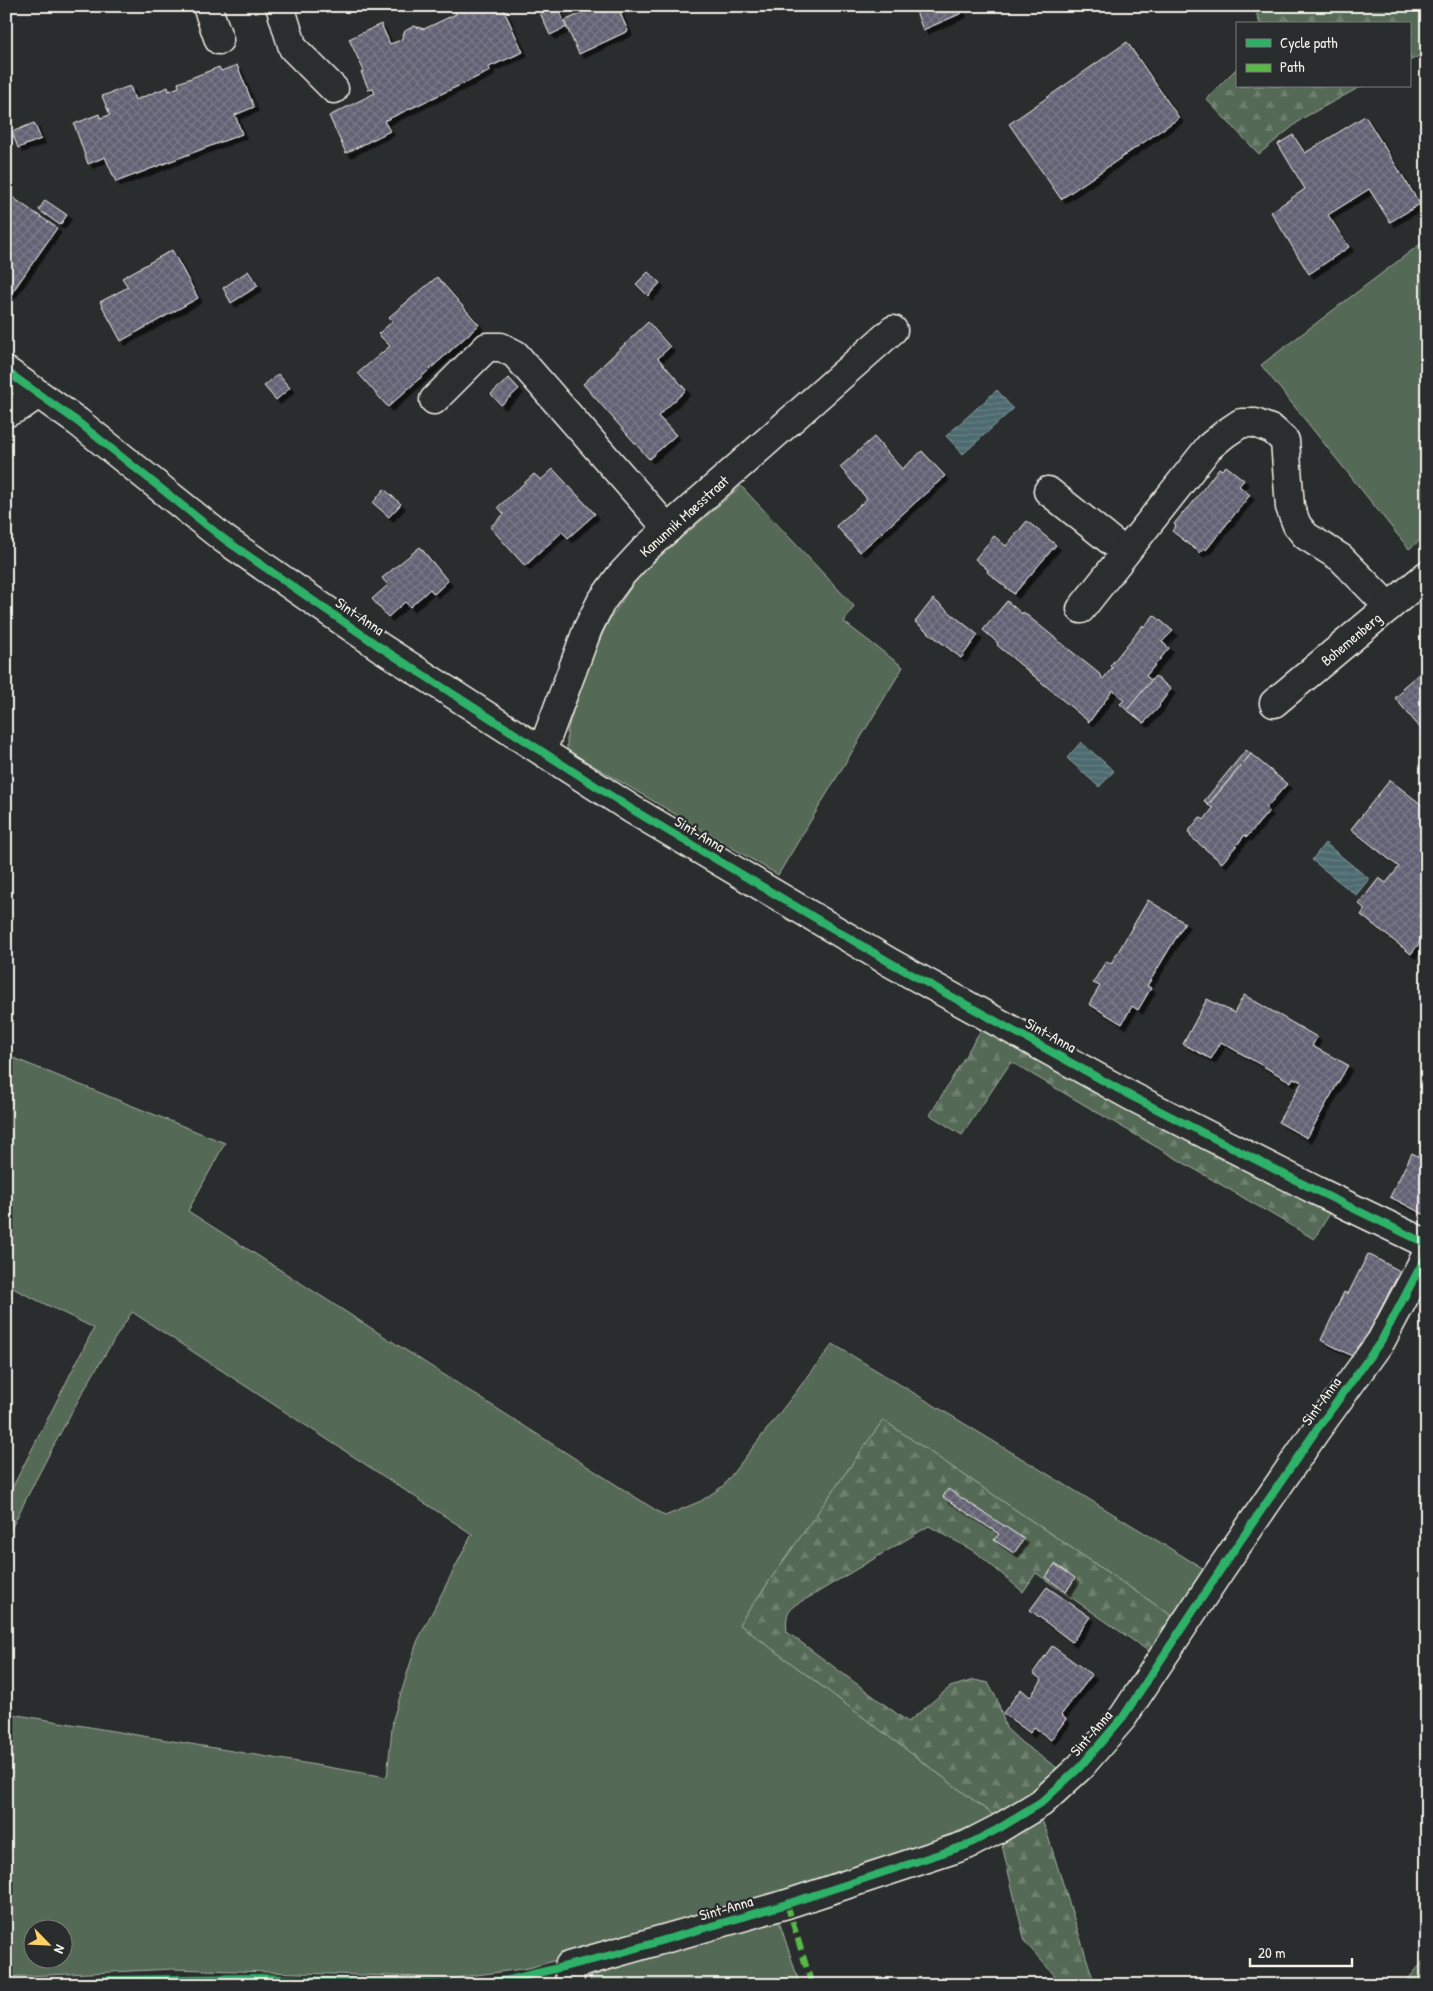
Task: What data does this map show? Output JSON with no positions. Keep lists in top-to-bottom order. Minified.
{"streets":{"street":["Kanunnik Maesstraat","Sint-Anna","Bohemenberg"]},"crossings":[["Kanunnik Maesstraat","Sint-Anna"]],"legend":["Cycle path","Path"],"scale_bar":"20 m","north":"bottom right"}
